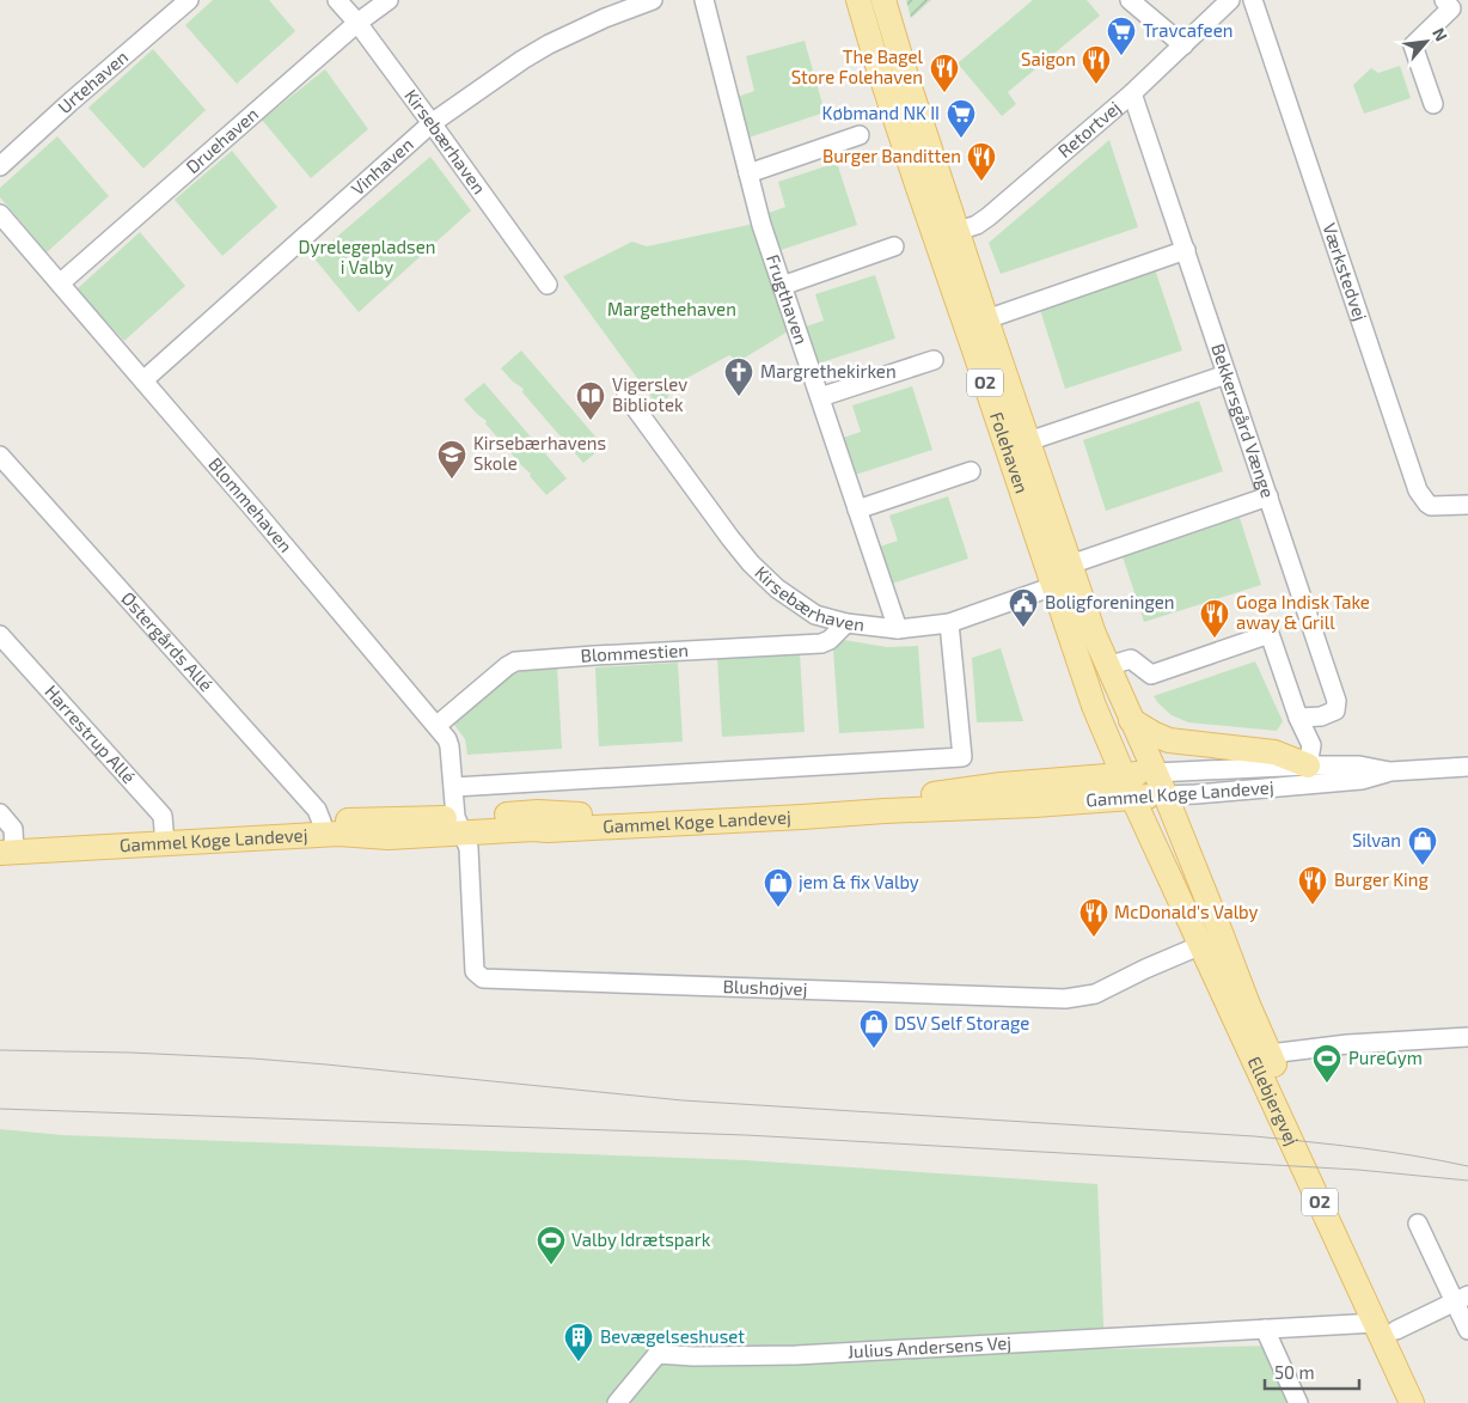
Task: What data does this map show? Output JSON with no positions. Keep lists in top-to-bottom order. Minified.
{"streets":{"main road":["O2","Folehaven","Gammel Køge Landevej","Ellebjergvej"],"street":["Urtehaven","Retortvej","Druehaven","Kirsebærhaven","Vinhaven","Værkstedvej","Frugthaven","Bekkersgård Vænge","Blommehaven","Østergårds Allé","Blommestien","Harrestrup Allé","Blushøjvej","Julius Andersens Vej"]},"crossings":[["Retortvej","Bekkersgård Vænge"],["Retortvej","Folehaven"],["Druehaven","Kirsebærhaven"],["Druehaven","Blommehaven"],["Kirsebærhaven","Vinhaven"],["Kirsebærhaven","Frugthaven"],["Kirsebærhaven","Folehaven"],["Kirsebærhaven","Blommestien"],["Vinhaven","Blommehaven"],["Bekkersgård Vænge","Folehaven"],["Folehaven","Gammel Køge Landevej"],["Folehaven","Ellebjergvej"],["Blommehaven","Blommestien"],["Blommehaven","Gammel Køge Landevej"],["Blommehaven","Blushøjvej"],["Østergårds Allé","Gammel Køge Landevej"],["Harrestrup Allé","Gammel Køge Landevej"],["Gammel Køge Landevej","Blushøjvej"],["Gammel Køge Landevej","Ellebjergvej"],["Blushøjvej","Ellebjergvej"],["Ellebjergvej","Julius Andersens Vej"]],"parks":["Dyrelegepladsen i Valby","Margethehaven"],"places":{"supermarket":["Travcafeen","Købmand NK II"],"restaurant":["Saigon","The Bagel Store Folehaven","Burger Banditten","Goga Indisk Take away & Grill","Burger King","McDonald's Valby"],"church":["Margrethekirken"],"library":["Vigerslev Bibliotek"],"school or university":["Kirsebærhavens Skole"],"public building":["Boligforeningen"],"shop":["Silvan","jem & fix Valby","DSV Self Storage"],"sports":["PureGym","Valby Idrætspark"],"building":["Bevægelseshuset"]},"scale_bar":"50 m","north":"top right"}
